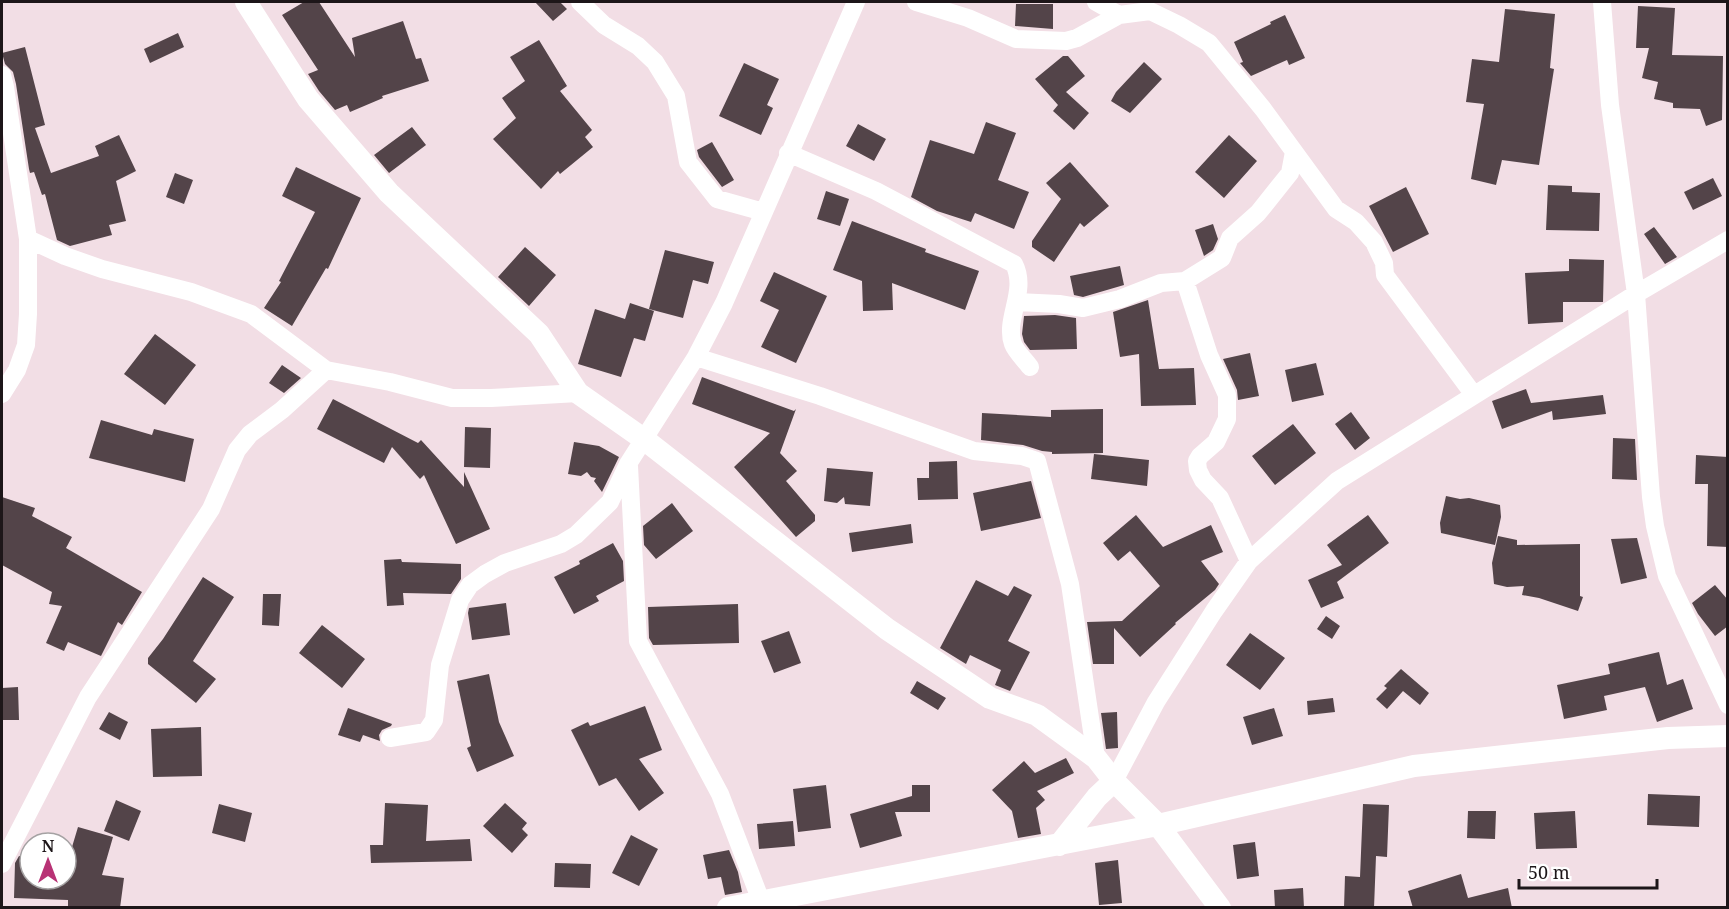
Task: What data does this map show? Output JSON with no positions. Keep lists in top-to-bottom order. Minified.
{"scale_bar":"50 m","north":"top"}
